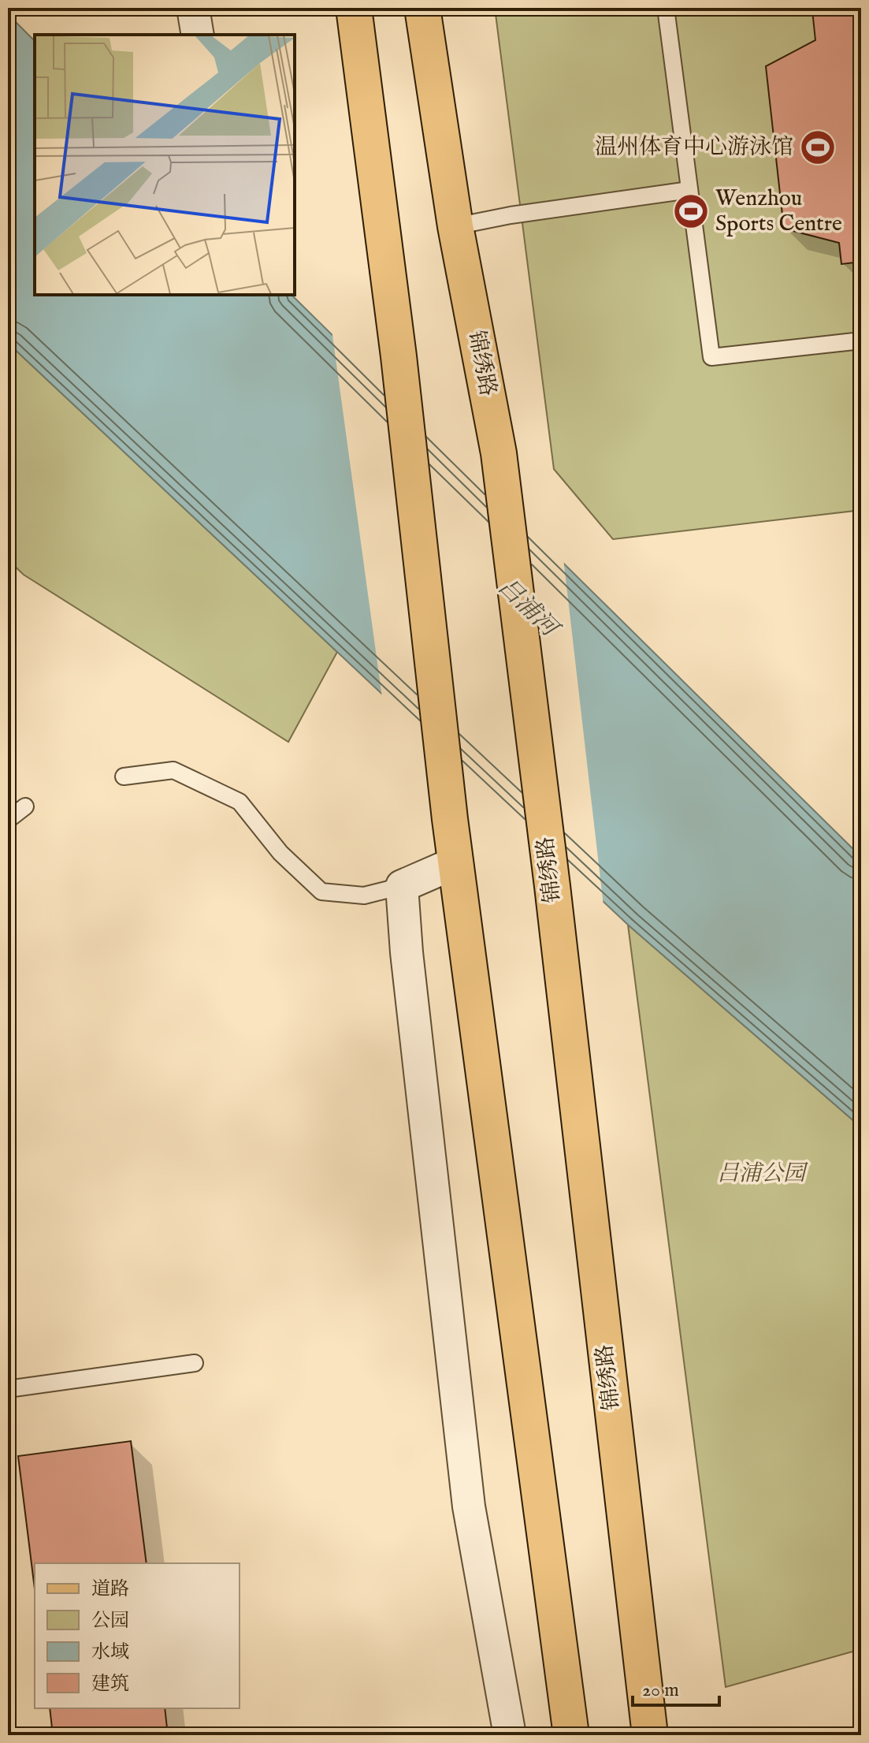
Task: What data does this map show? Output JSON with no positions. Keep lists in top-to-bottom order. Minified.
{"streets":{"main road":["锦绣路"]},"water":["吕浦河"],"parks":["吕浦公园"],"places":{"sports":["温州体育中心游泳馆","Wenzhou Sports Centre"]},"legend":["道路","公园","水域","建筑"],"scale_bar":"20 m"}
